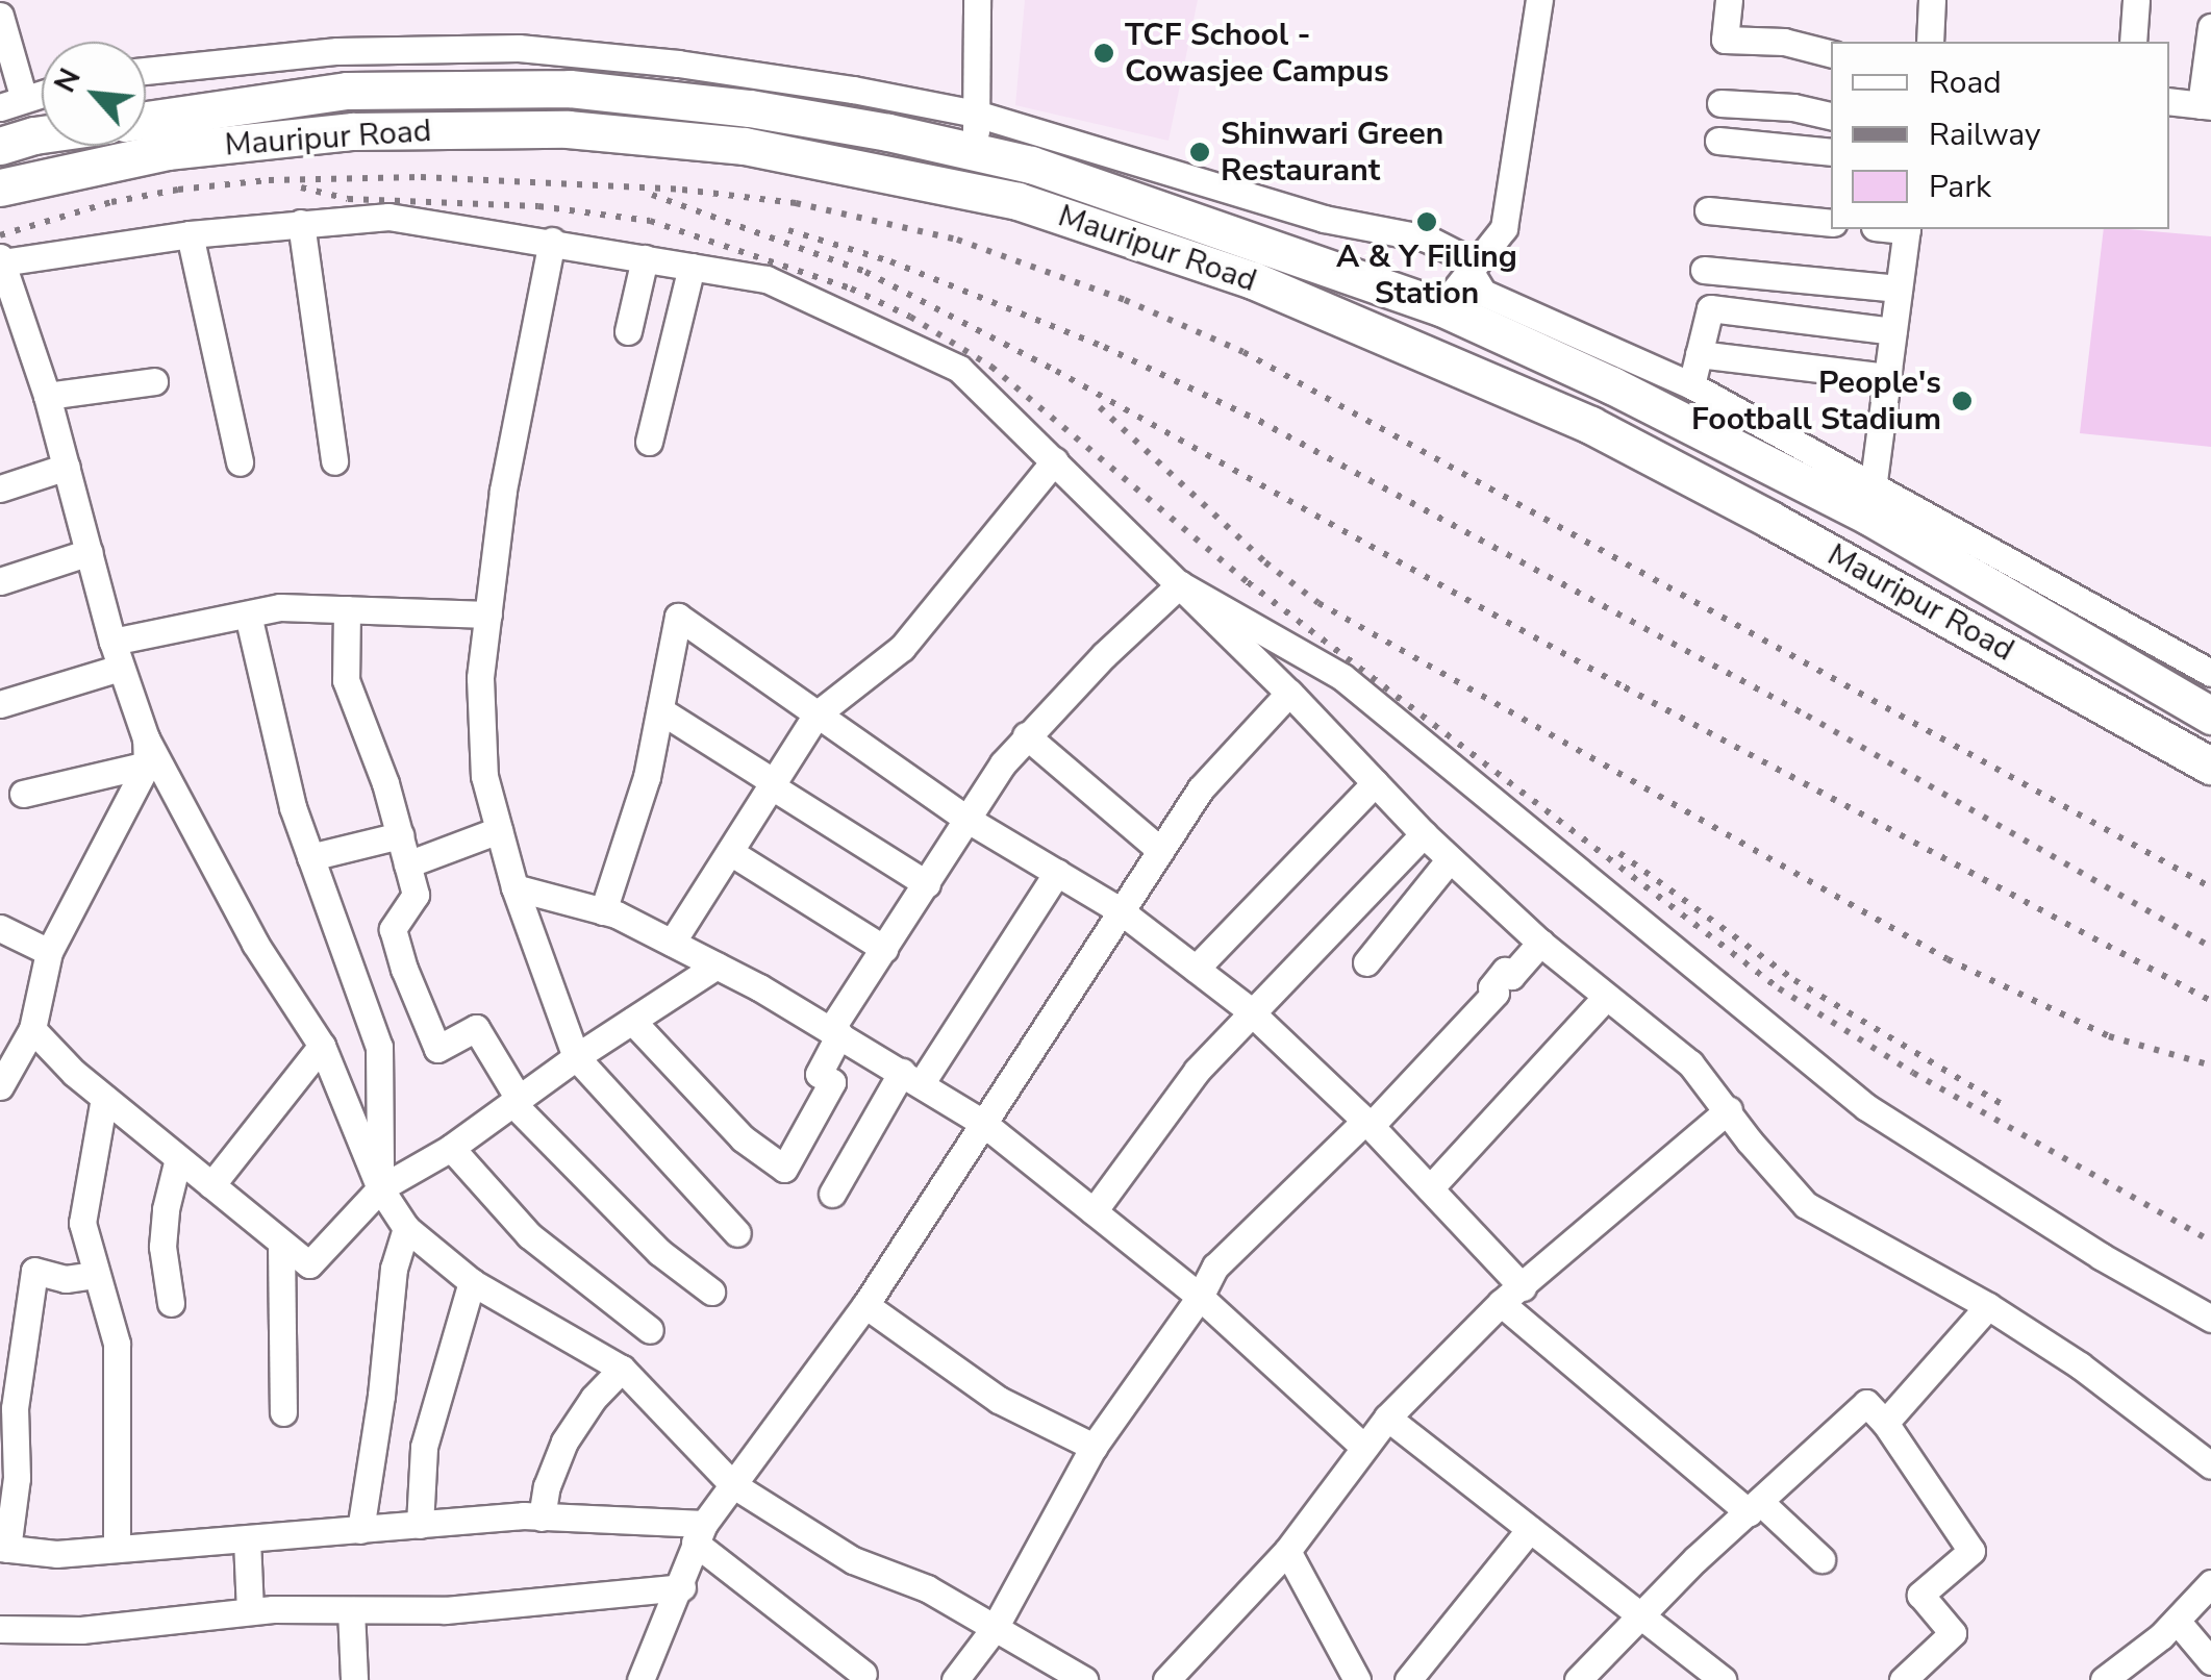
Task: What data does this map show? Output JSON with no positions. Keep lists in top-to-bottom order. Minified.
{"streets":{"highway":["Mauripur Road"]},"places":["TCF School - Cowasjee Campus","Shinwari Green Restaurant","A & Y Filling Station","People's Football Stadium"],"legend":["Road","Railway","Park"],"north":"top left"}
